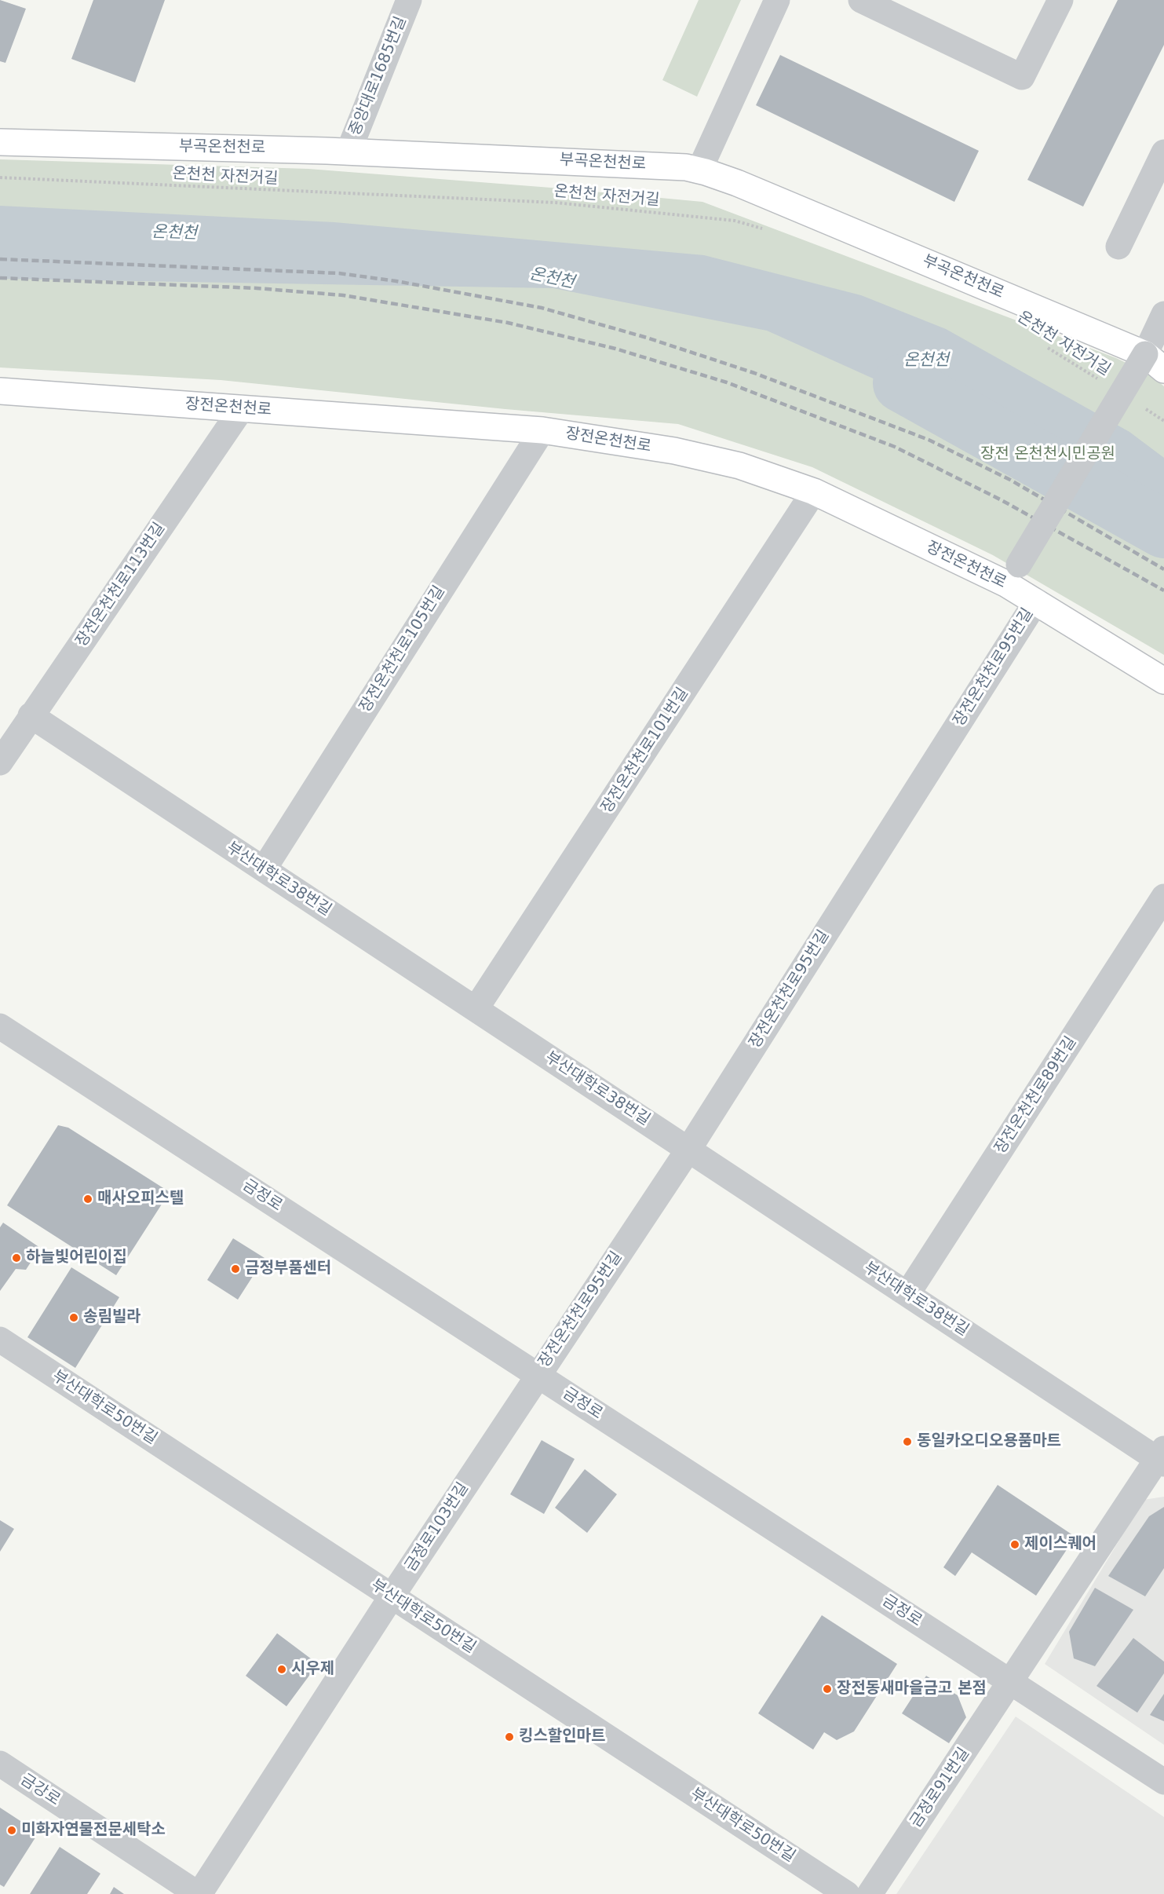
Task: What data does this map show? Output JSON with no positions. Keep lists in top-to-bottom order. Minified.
{"streets":{"main road":["부곡온천천로","장전온천천로"],"street":["중앙대로1685번길","장전온천천로113번길","장전온천천로105번길","장전온천천로95번길","장전온천천로101번길","부산대학로38번길","장전온천천로89번길","금정로","부산대학로50번길","금정로103번길","금정로91번길","금강로"],"path":["온천천 자전거길"]},"crossings":[["중앙대로1685번길","부곡온천천로"],["장전온천천로","장전온천천로113번길"],["장전온천천로","장전온천천로105번길"],["장전온천천로","장전온천천로95번길"],["장전온천천로","장전온천천로101번길"],["장전온천천로113번길","부산대학로38번길"],["장전온천천로105번길","부산대학로38번길"],["장전온천천로95번길","부산대학로38번길"],["장전온천천로95번길","금정로"],["장전온천천로95번길","금정로103번길"],["장전온천천로101번길","부산대학로38번길"],["부산대학로38번길","장전온천천로89번길"],["부산대학로38번길","금정로91번길"],["금정로","금정로103번길"],["금정로","금정로91번길"],["부산대학로50번길","금정로103번길"],["금정로103번길","금강로"]],"water":["온천천"],"parks":["장전 온천천시민공원"],"places":["매사오피스텔","하늘빛어린이집","금정부품센터","송림빌라","동일카오디오용품마트","제이스퀘어","시우제","장전동새마을금고 본점","킹스할인마트","미화자연물전문세탁소"]}
